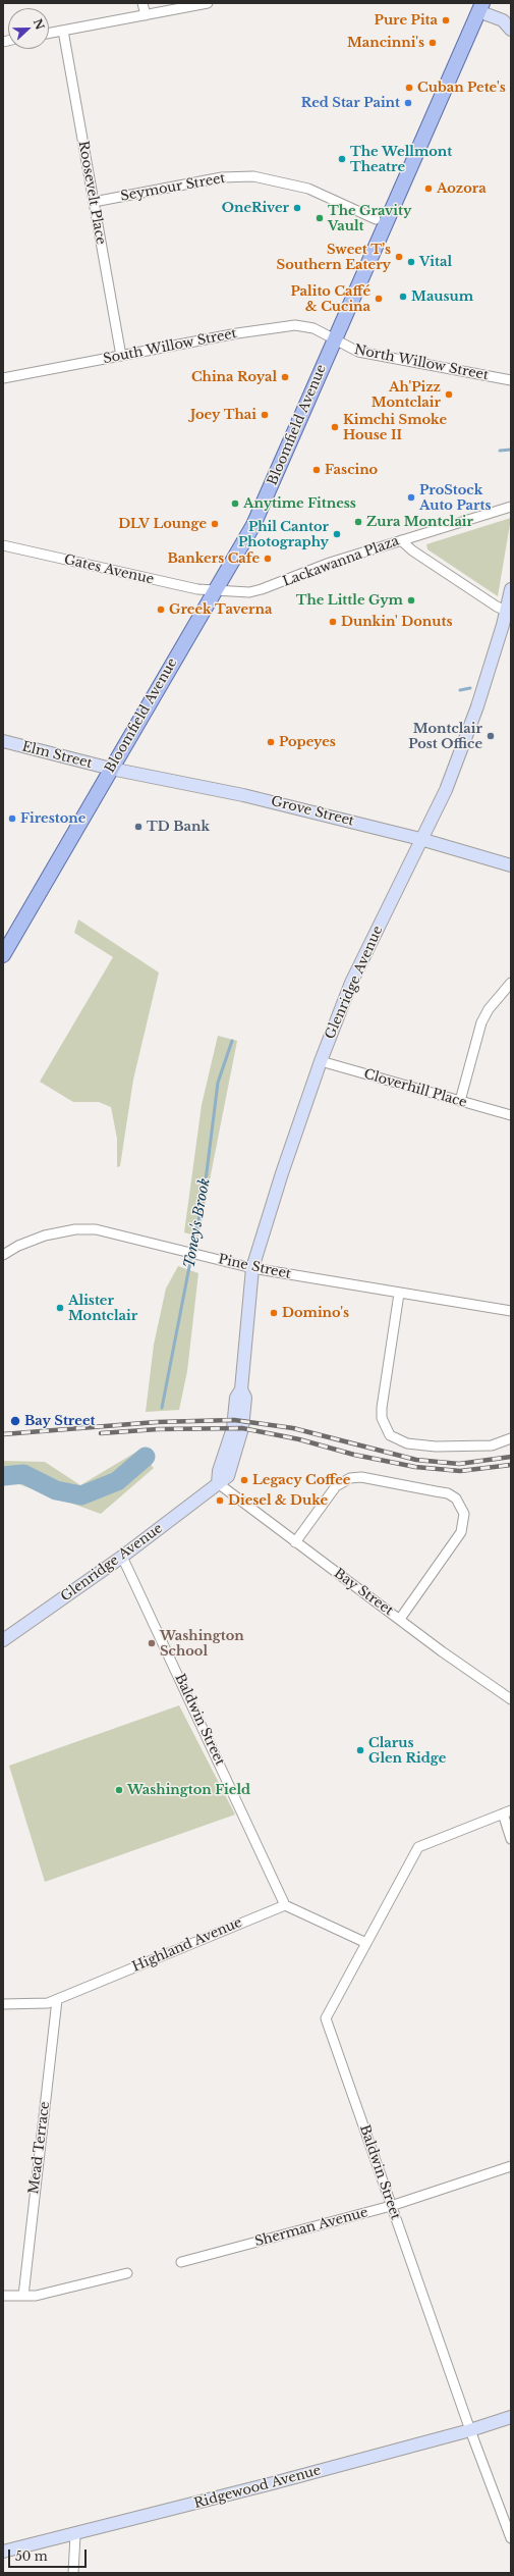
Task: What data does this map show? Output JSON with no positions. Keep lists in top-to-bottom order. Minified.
{"streets":{"main road":["Bloomfield Avenue"],"street":["Seymour Street","Roosevelt Place","South Willow Street","North Willow Street","Lackawanna Plaza","Gates Avenue","Elm Street","Grove Street","Glenridge Avenue","Cloverhill Place","Pine Street","Bay Street","Baldwin Street","Highland Avenue","Mead Terrace","Sherman Avenue","Ridgewood Avenue"]},"crossings":[["Seymour Street","Roosevelt Place"],["Roosevelt Place","South Willow Street"],["South Willow Street","North Willow Street"],["South Willow Street","Bloomfield Avenue"],["North Willow Street","Bloomfield Avenue"],["Bloomfield Avenue","Lackawanna Plaza"],["Bloomfield Avenue","Gates Avenue"],["Bloomfield Avenue","Elm Street"],["Bloomfield Avenue","Grove Street"],["Lackawanna Plaza","Gates Avenue"],["Elm Street","Grove Street"],["Grove Street","Glenridge Avenue"],["Glenridge Avenue","Cloverhill Place"],["Glenridge Avenue","Pine Street"],["Glenridge Avenue","Bay Street"],["Glenridge Avenue","Baldwin Street"],["Baldwin Street","Highland Avenue"],["Baldwin Street","Sherman Avenue"],["Baldwin Street","Ridgewood Avenue"],["Highland Avenue","Mead Terrace"]],"water":["Toney's Brook"],"places":["Pure Pita","Mancinni's","Cuban Pete's","Red Star Paint","The Wellmont Theatre","Aozora","OneRiver","The Gravity Vault","Sweet T’s Southern Eatery","Vital","Mausum","Palito Caffé & Cucina","China Royal","Ah'Pizz Montclair","Joey Thai","Kimchi Smoke House II","Fascino","ProStock Auto Parts","Anytime Fitness","Zura Montclair","DLV Lounge","Phil Cantor Photography","Bankers Cafe","The Little Gym","Greek Taverna","Dunkin' Donuts","Montclair Post Office","Popeyes","Firestone","TD Bank","Alister Montclair","Domino's","Bay Street","Legacy Coffee","Diesel & Duke","Washington School","Clarus Glen Ridge","Washington Field"],"scale_bar":"50 m","north":"right"}
